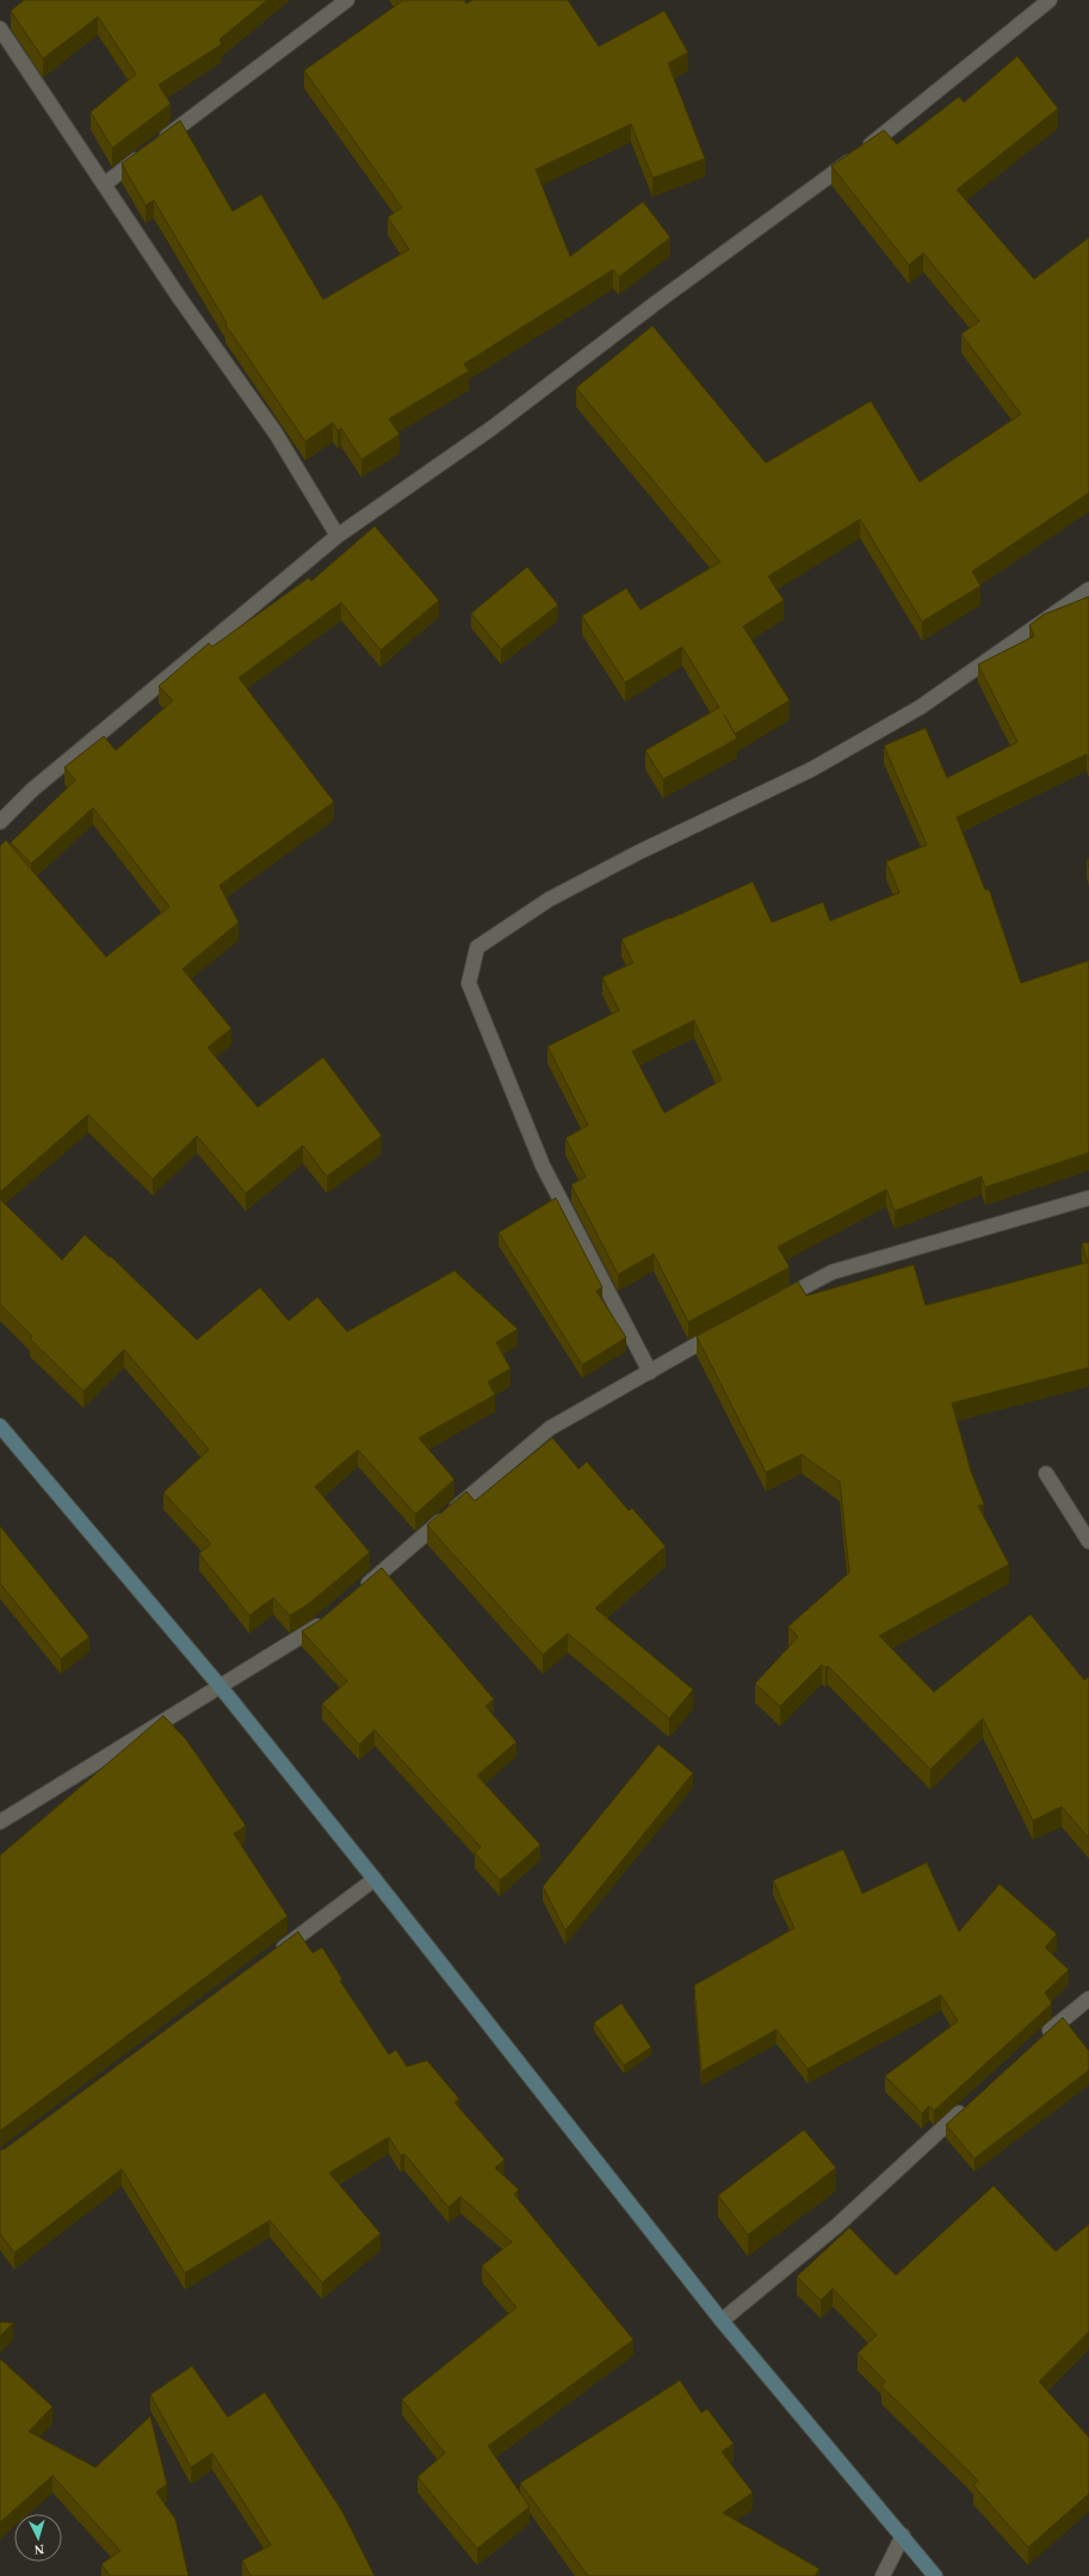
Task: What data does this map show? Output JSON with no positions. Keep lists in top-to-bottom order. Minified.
{"north":"bottom"}
